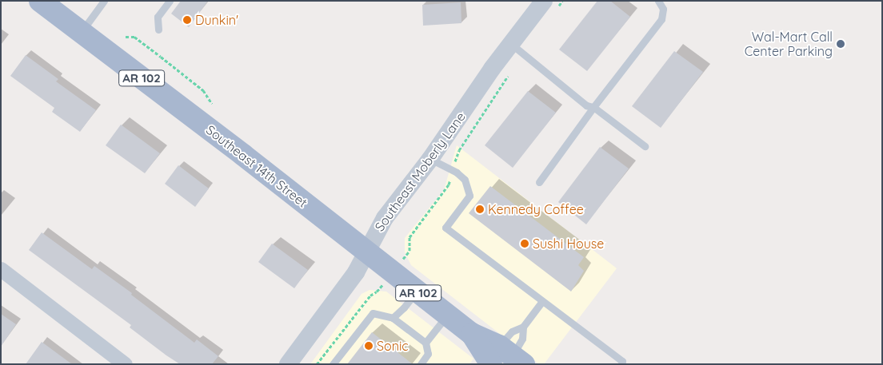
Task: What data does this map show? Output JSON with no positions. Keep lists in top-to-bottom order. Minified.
{"streets":{"main road":["AR 102","Southeast 14th Street"],"street":["Southeast Moberly Lane"]},"crossings":[["Southeast 14th Street","Southeast Moberly Lane"]],"places":["Dunkin'","Wal-Mart Call Center Parking","Kennedy Coffee","Sushi House","Sonic"]}
